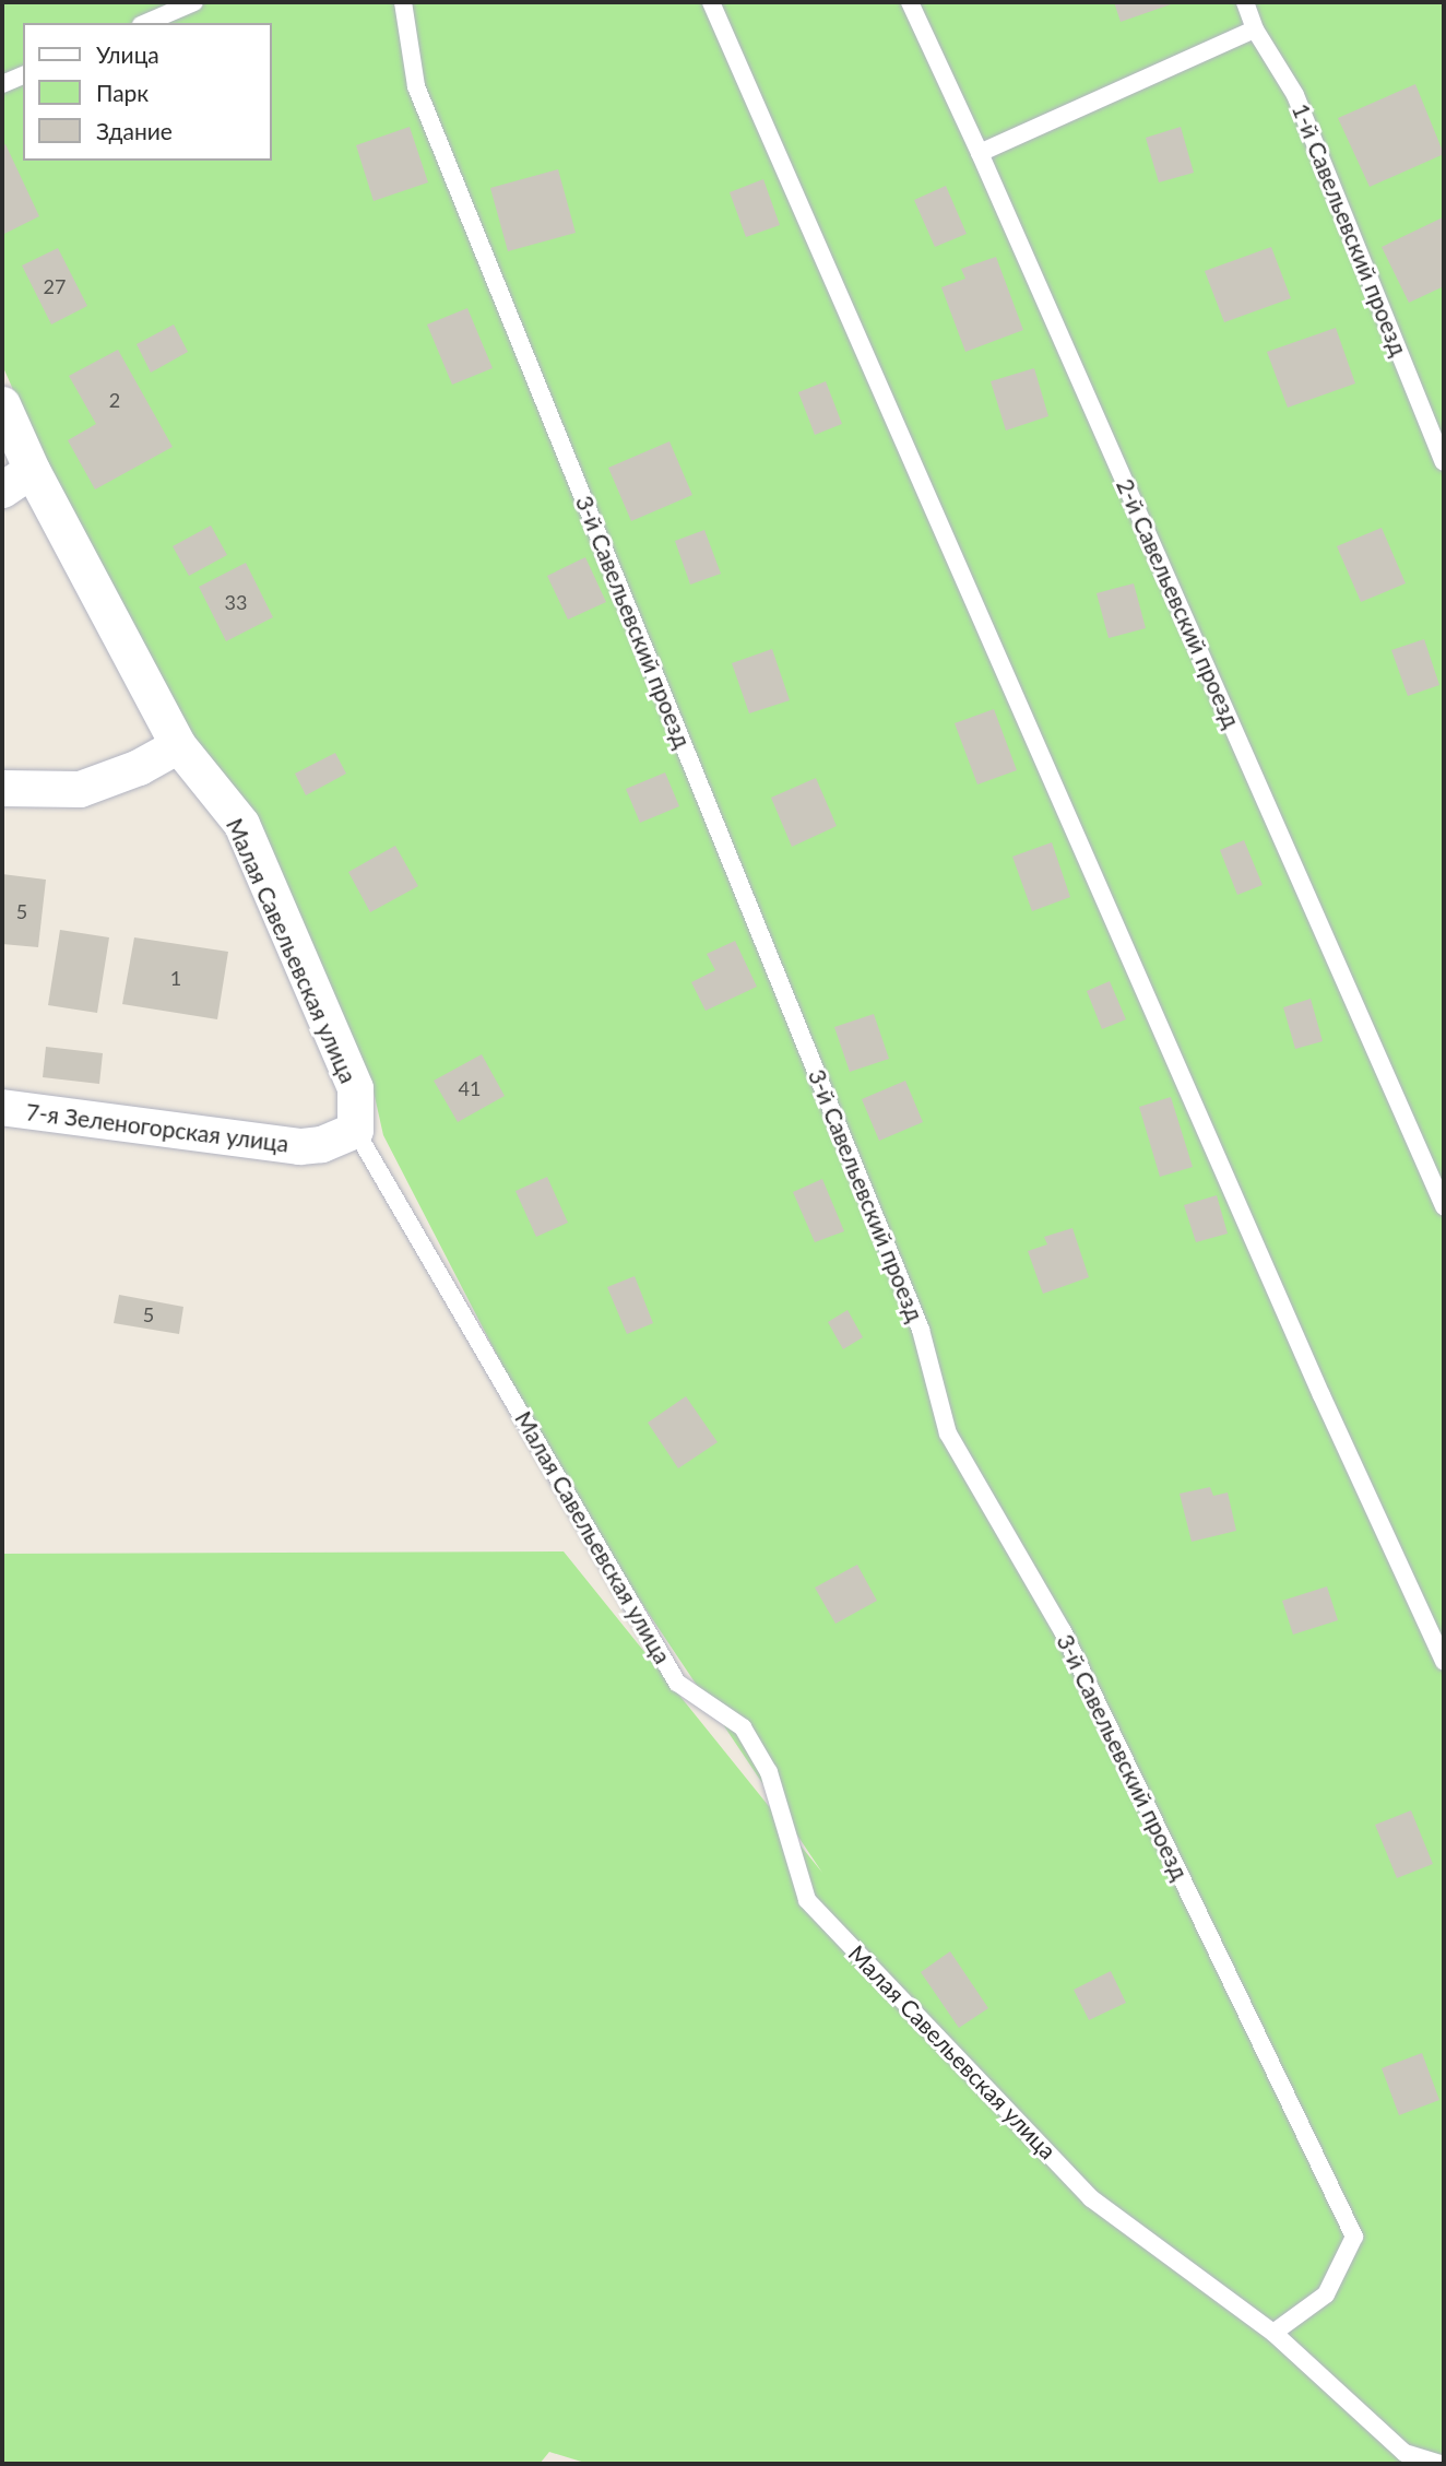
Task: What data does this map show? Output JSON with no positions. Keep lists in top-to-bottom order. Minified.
{"streets":{"street":["Малая Савельевская улица","7-я Зеленогорская улица"],"lane":["1-й Савельевский проезд","2-й Савельевский проезд","3-й Савельевский проезд"]},"crossings":[["3-й Савельевский проезд","Малая Савельевская улица"],["Малая Савельевская улица","7-я Зеленогорская улица"]],"house_numbers":["27","2","33","5","1","41","5"],"legend":["Улица","Парк","Здание"]}
